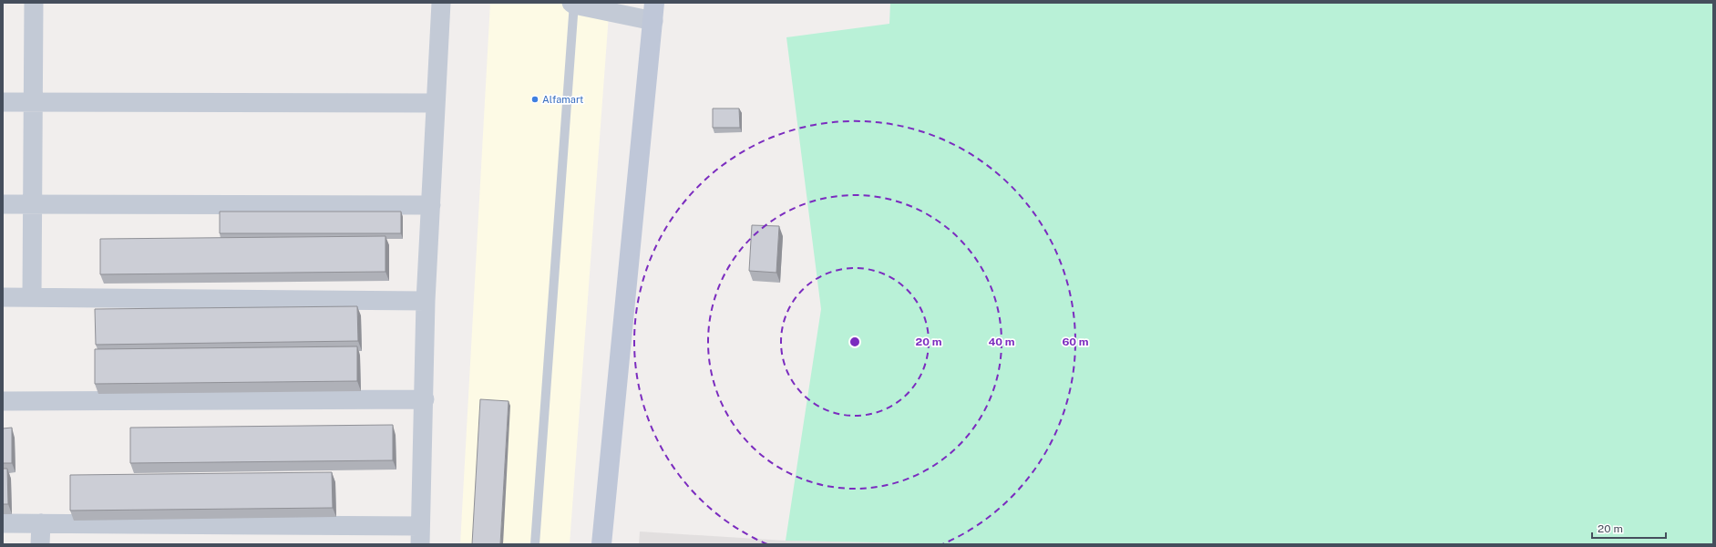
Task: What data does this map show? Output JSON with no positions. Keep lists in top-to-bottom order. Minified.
{"places":["Alfamart"],"scale_bar":"20 m","rings":["20 m","40 m","60 m"]}
